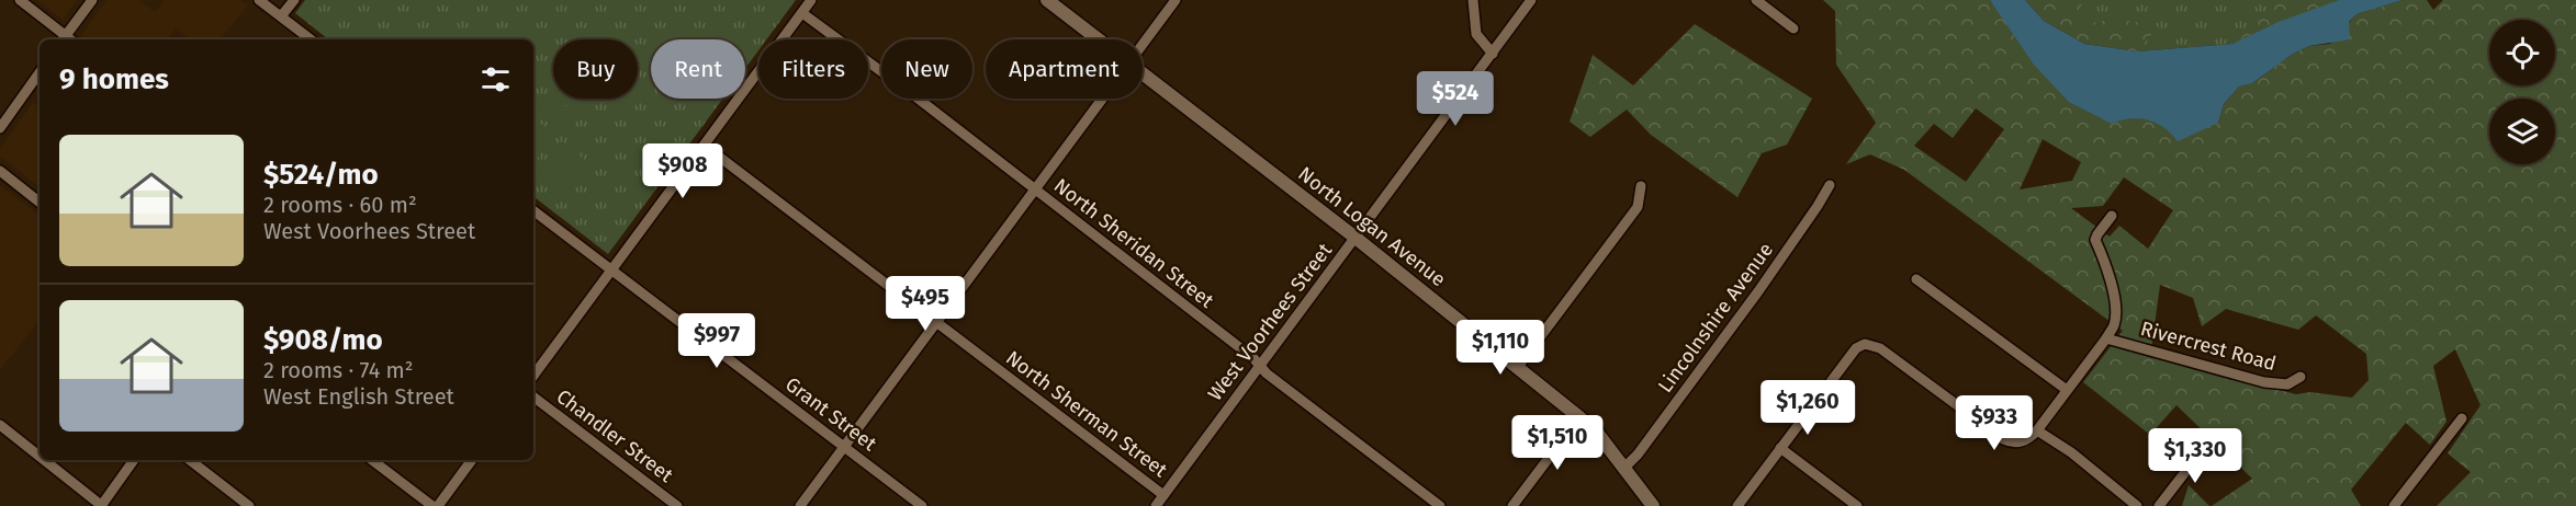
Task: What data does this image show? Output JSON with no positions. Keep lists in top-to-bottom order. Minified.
{"streets":{"street":["North Logan Avenue","North Sheridan Street","Lincolnshire Avenue","West Voorhees Street","Rivercrest Road","Grant Street","North Sherman Street","Chandler Street"]},"crossings":[["North Logan Avenue","Lincolnshire Avenue"],["North Logan Avenue","West Voorhees Street"],["North Sheridan Street","West Voorhees Street"],["West Voorhees Street","North Sherman Street"]],"page":{"chip":["Buy","Rent","Filters","New","Apartment"],"heading":"9 homes","price":["$524","$908","$495","$997","$1,110","$1,260","$933","$1,510","$1,330"],"list":[{"name":"$524/mo","note":"2 rooms · 60 m² · West Voorhees Street"},{"name":"$908/mo","note":"2 rooms · 74 m² · West English Street"}]}}
